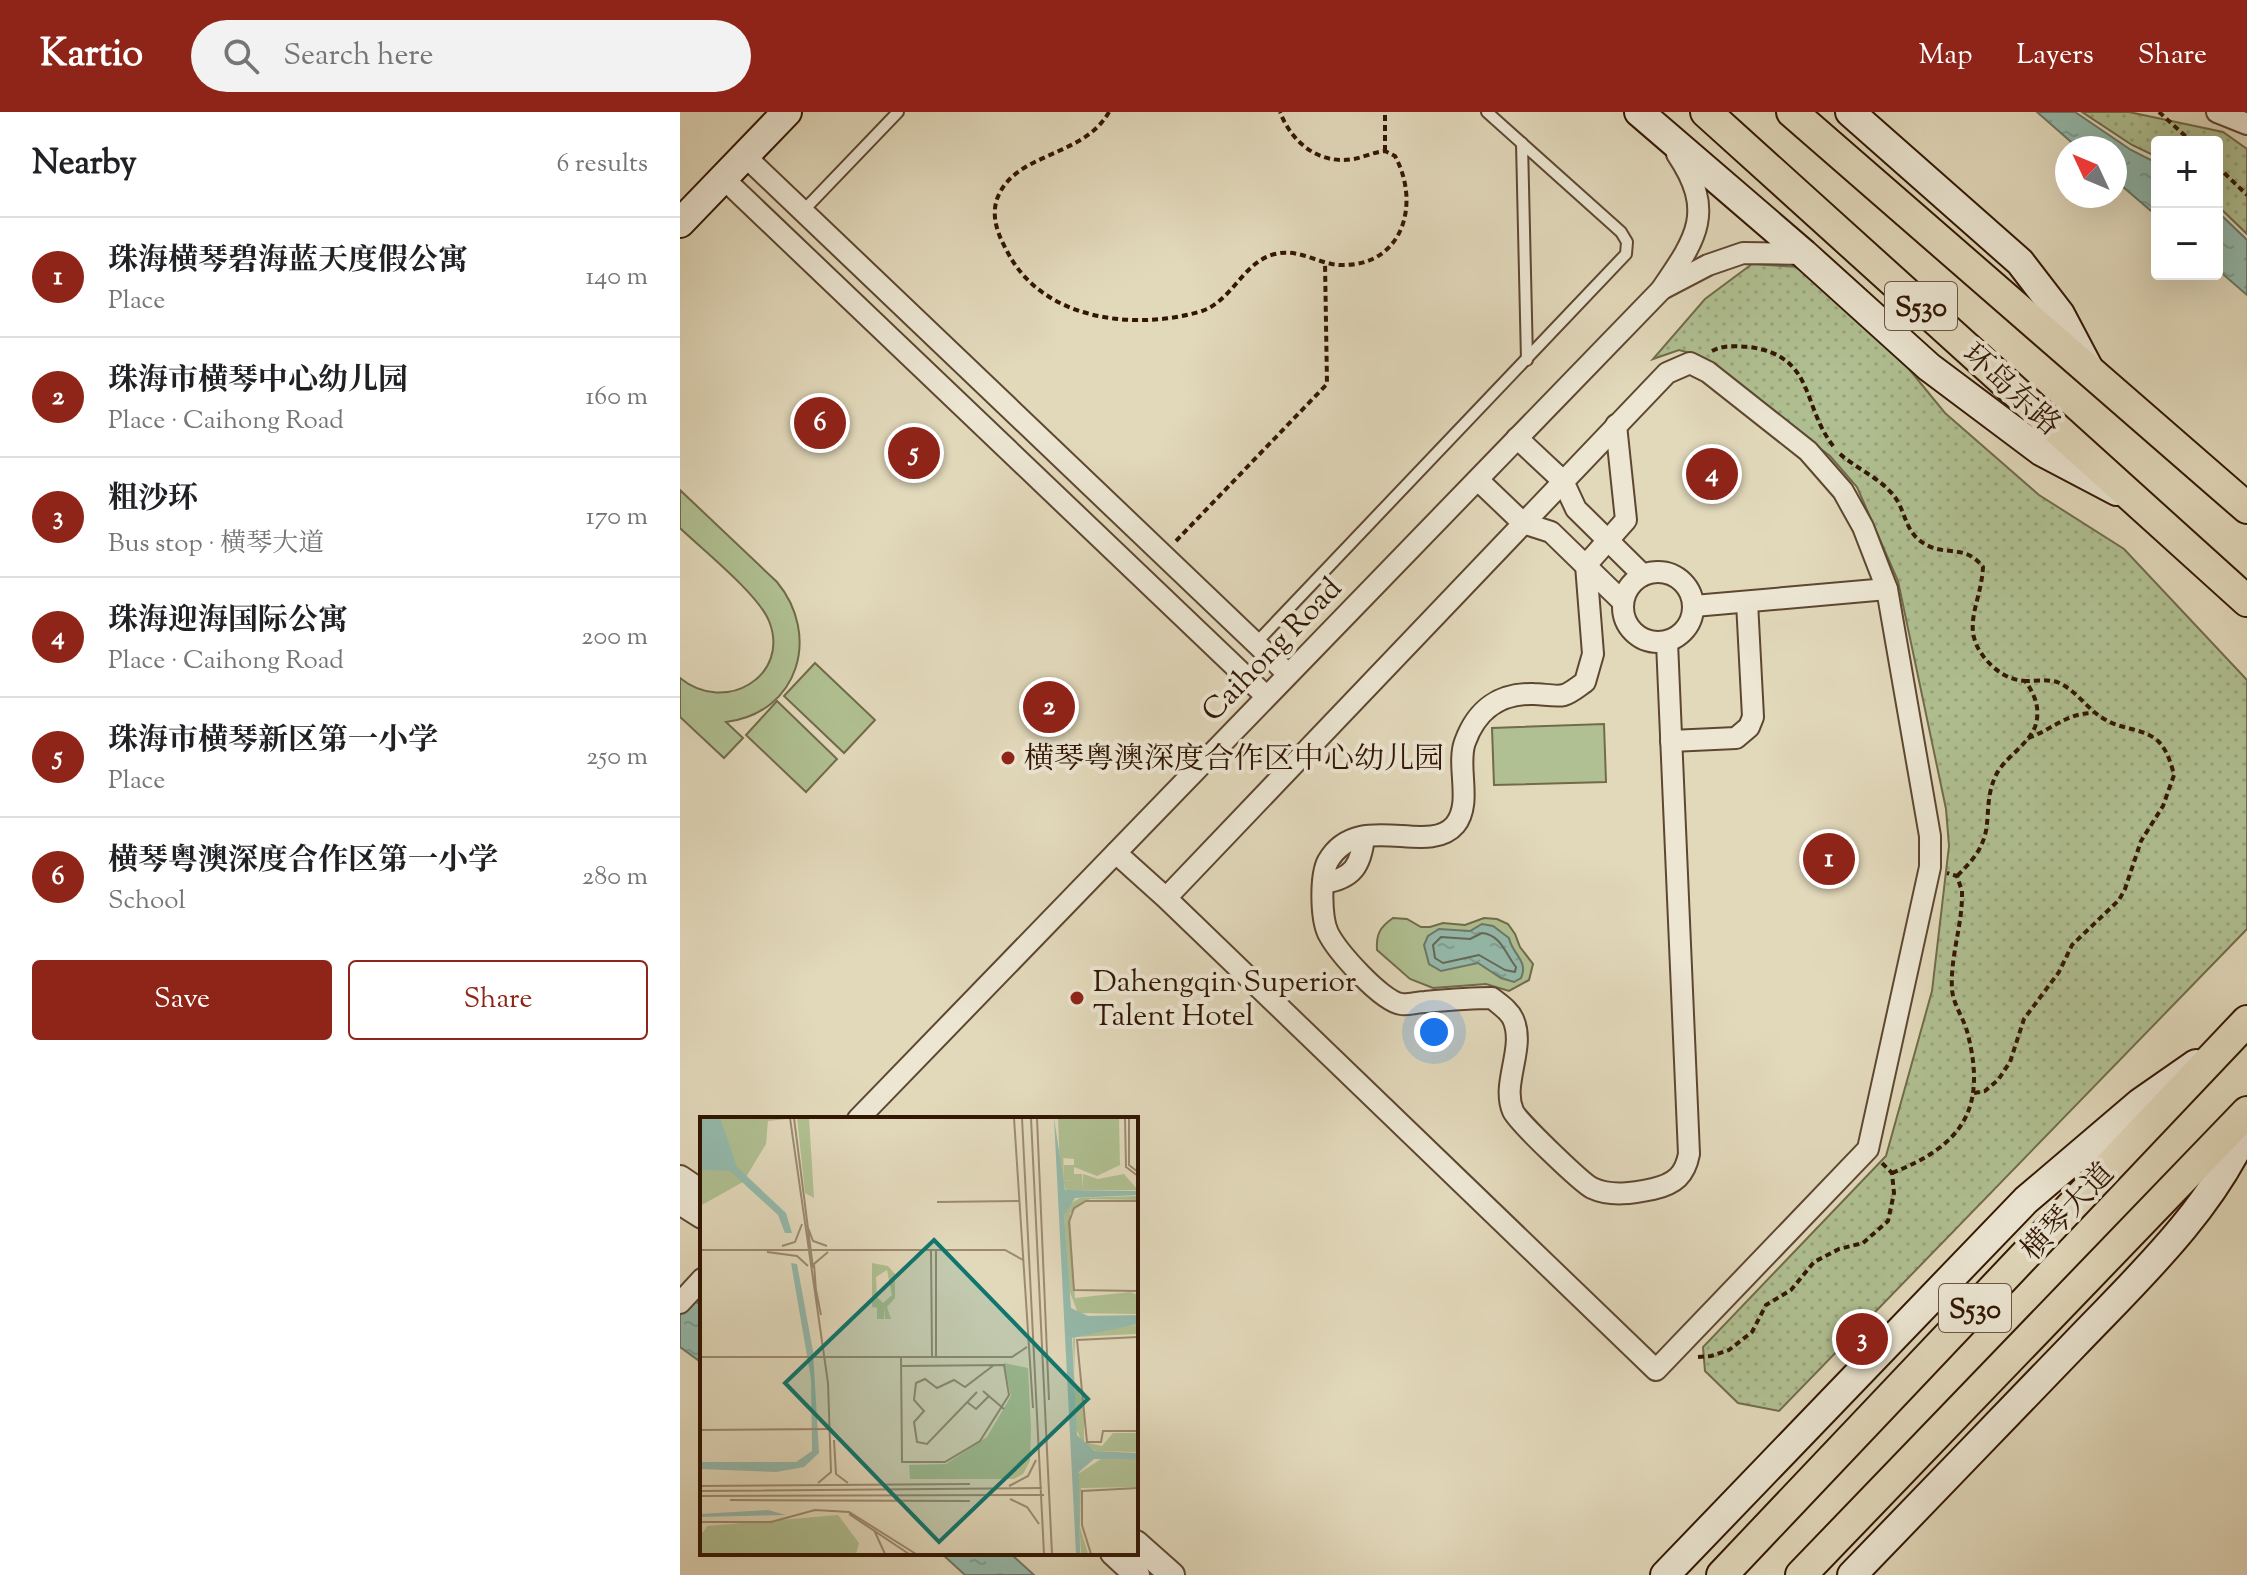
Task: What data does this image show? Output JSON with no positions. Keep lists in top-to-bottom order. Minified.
{"streets":{"main road":["S530","环岛东路","横琴大道"],"street":["Caihong Road"]},"places":["横琴粤澳深度合作区中心幼儿园","Dahengqin Superior Talent Hotel"],"north":"top left","page":{"header":"Kartio","search":"Search here","nav":["Map","Layers","Share"],"heading":["Nearby","6 results"],"map_buttons":["+","−"],"list":[{"mark":"1","name":"珠海横琴碧海蓝天度假公寓","note":"Place","value":"140 m"},{"mark":"2","name":"珠海市横琴中心幼儿园","note":"Place · Caihong Road","value":"160 m"},{"mark":"3","name":"粗沙环","note":"Bus stop · 横琴大道","value":"170 m"},{"mark":"4","name":"珠海迎海国际公寓","note":"Place · Caihong Road","value":"200 m"},{"mark":"5","name":"珠海市横琴新区第一小学","note":"Place","value":"250 m"},{"mark":"6","name":"横琴粤澳深度合作区第一小学","note":"School","value":"280 m"}],"pins":["6","5","4","2","1","3"],"buttons":["Save","Share"]}}
